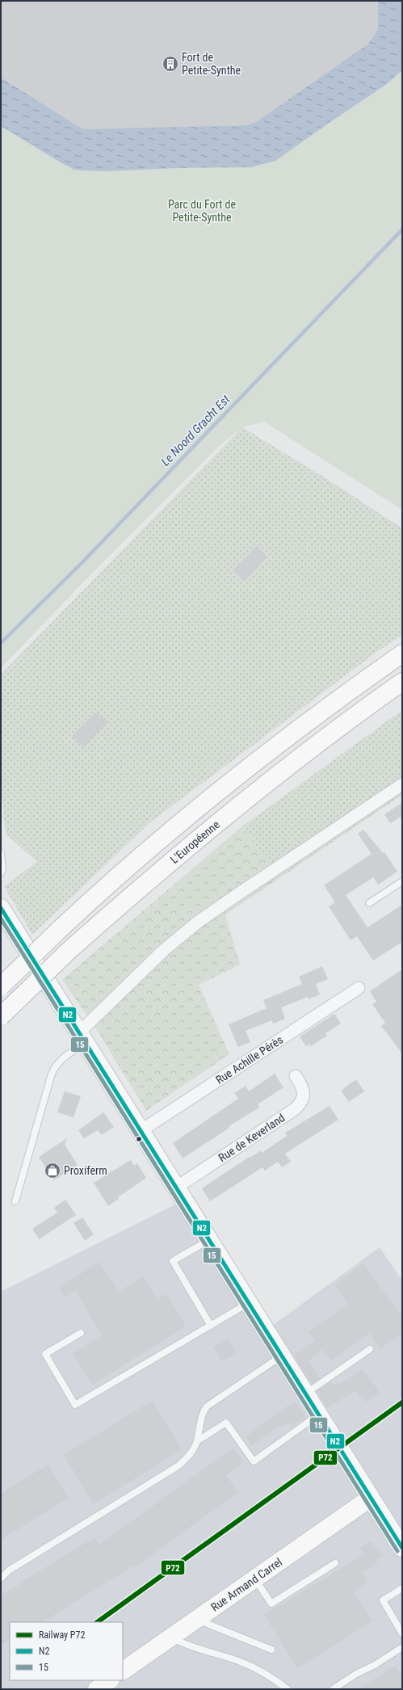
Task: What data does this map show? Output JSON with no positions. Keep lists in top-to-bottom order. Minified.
{"streets":{"main road":["L'Européenne","Rue Armand Carrel"],"street":["Rue Achille Pérès","Rue de Keverland"]},"water":["Le Noord Gracht Est"],"parks":["Parc du Fort de Petite-Synthe"],"places":{"building":["Fort de Petite-Synthe"],"shop":["Proxiferm"]},"lines":["transit line N2","transit line 15","rail line P72"],"legend":["Railway P72","N2","15"]}
